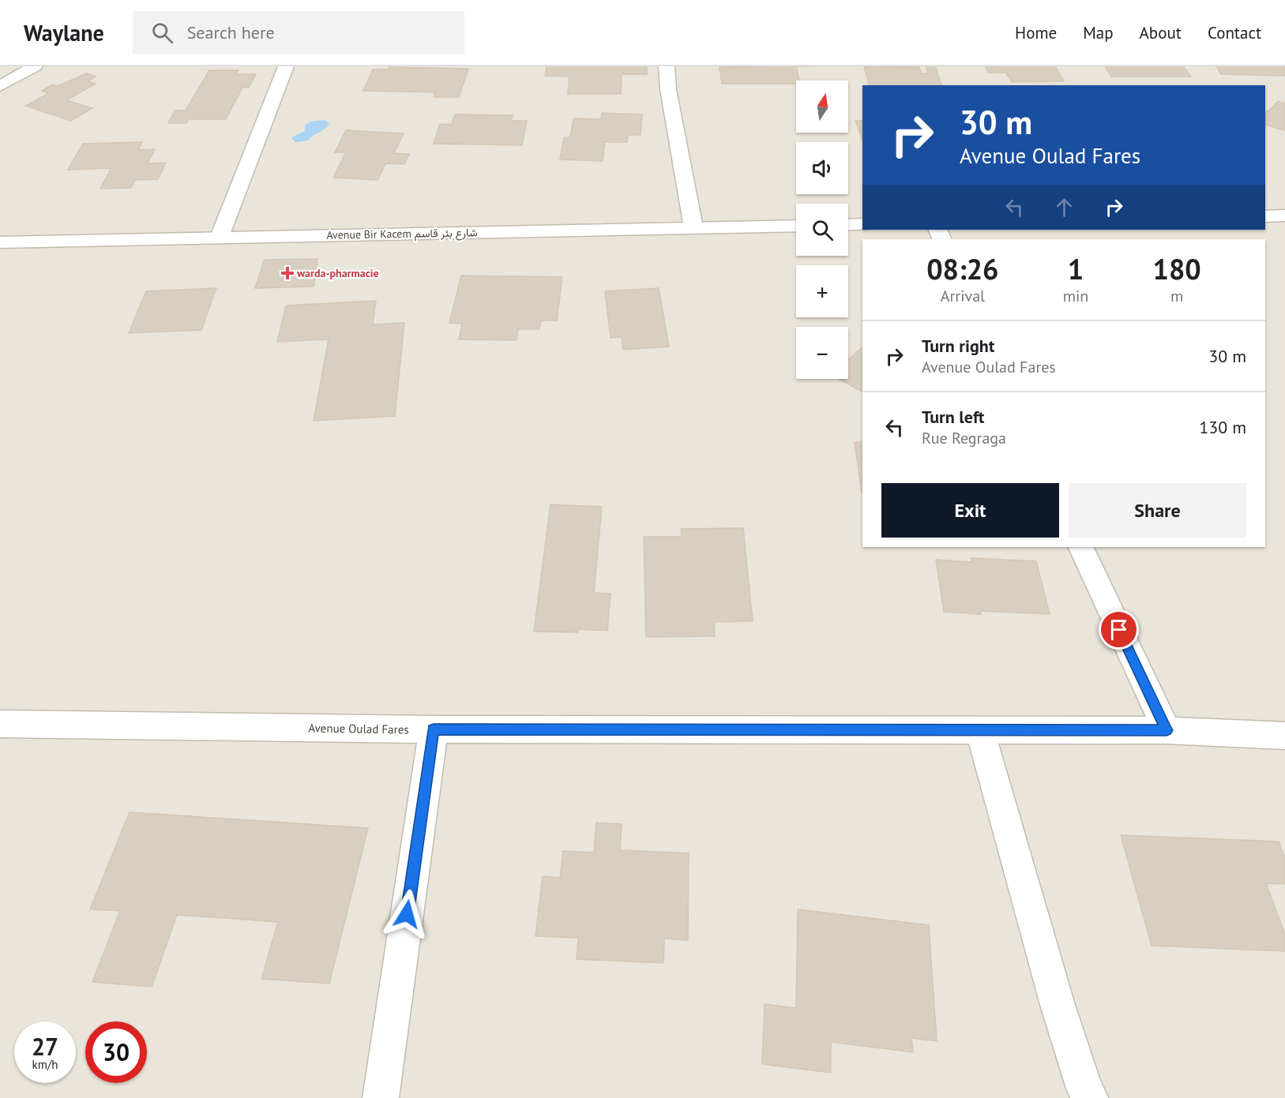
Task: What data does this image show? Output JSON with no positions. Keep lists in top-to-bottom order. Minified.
{"streets":{"street":["Avenue Bir Kacem شارع بئر قاسم","Avenue Oulad Fares"]},"places":{"health":["warda-pharmacie"]},"north":"top","page":{"header":"Waylane","search":"Search here","nav":["Home","Map","About","Contact"],"map_buttons":["+","−"],"turn":["30 m","Avenue Oulad Fares"],"eta":["08:26","Arrival","1","min","180","m"],"list":[{"name":"Turn right","note":"Avenue Oulad Fares","value":"30 m"},{"name":"Turn left","note":"Rue Regraga","value":"130 m"}],"buttons":["Exit","Share"],"speed":"27 km/h","limit":"30"}}
